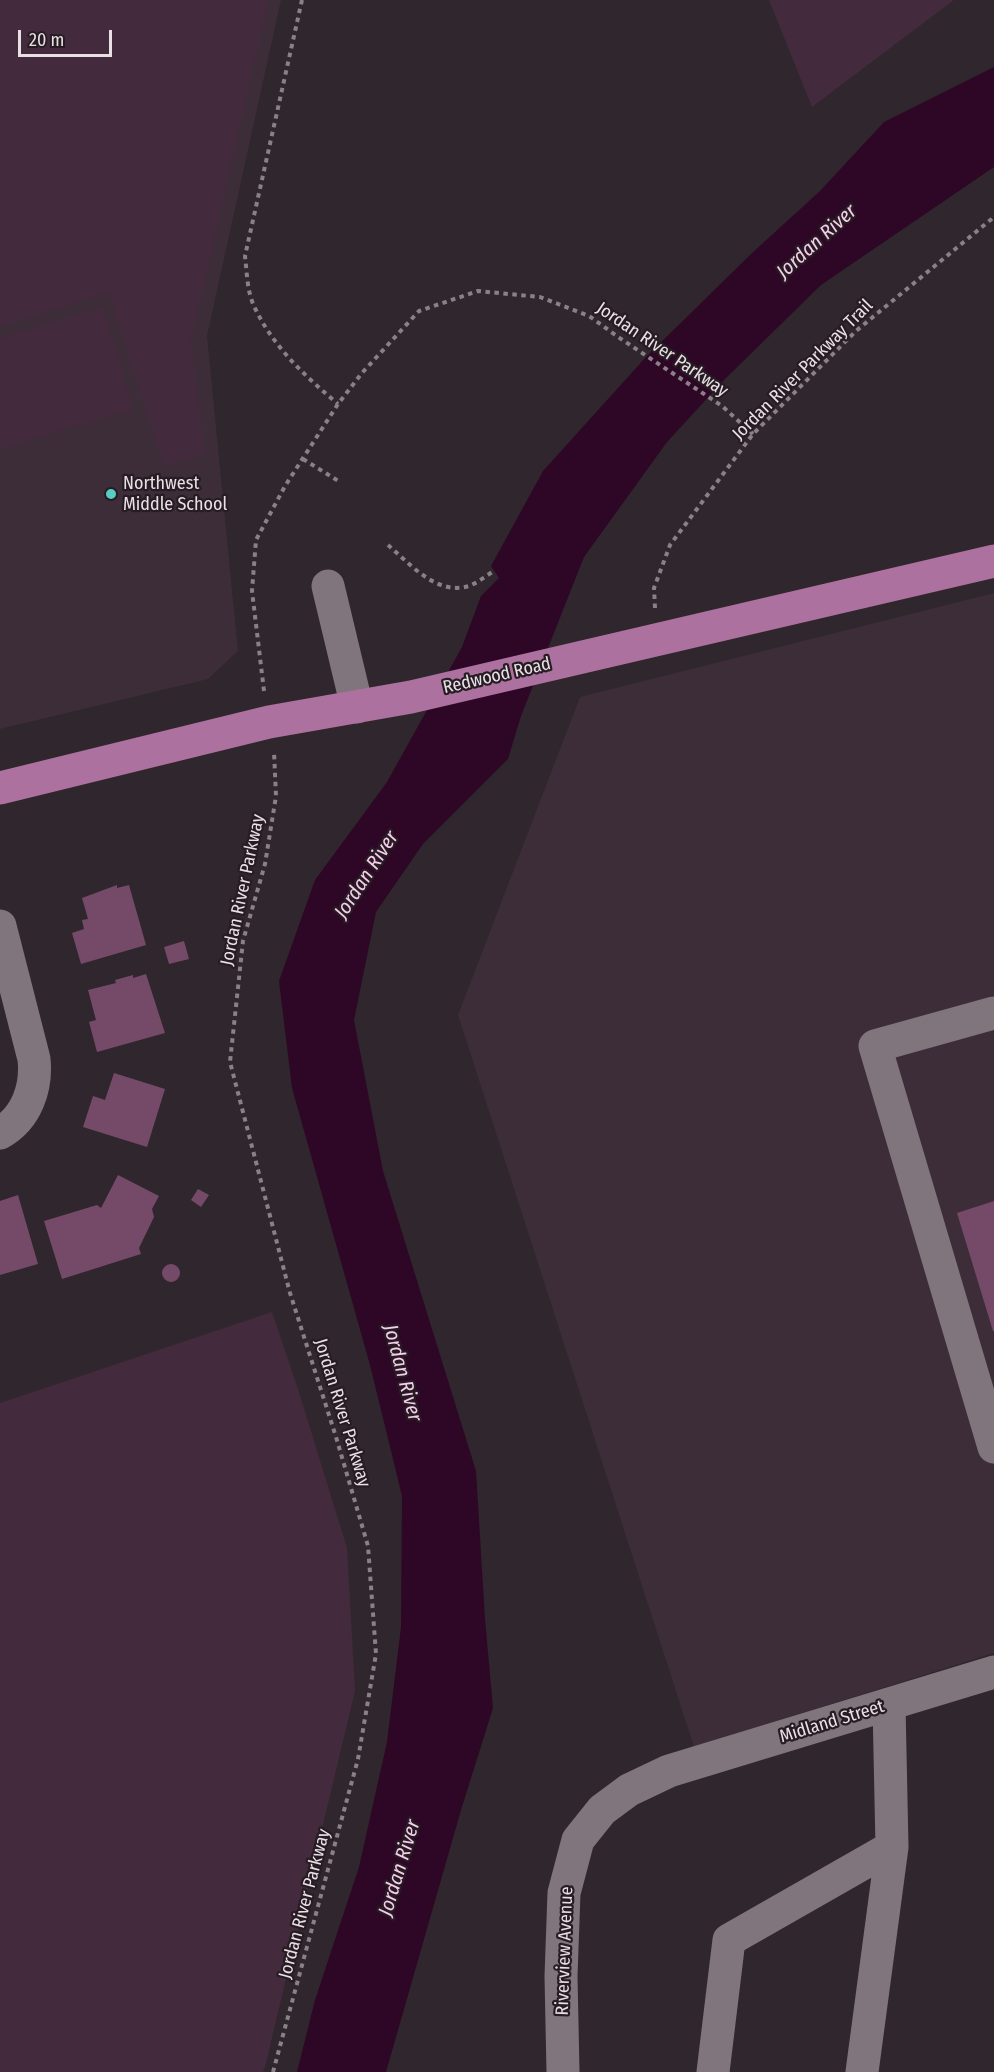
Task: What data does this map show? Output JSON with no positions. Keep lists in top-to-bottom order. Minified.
{"streets":{"main road":["Redwood Road"],"street":["Midland Street","Riverview Avenue"],"path":["Jordan River Parkway","Jordan River Parkway Trail"]},"crossings":[["Jordan River Parkway","Jordan River Parkway Trail"],["Jordan River Parkway Trail","Redwood Road"],["Midland Street","Riverview Avenue"]],"water":["Jordan River"],"places":["Northwest Middle School"],"scale_bar":"20 m"}
